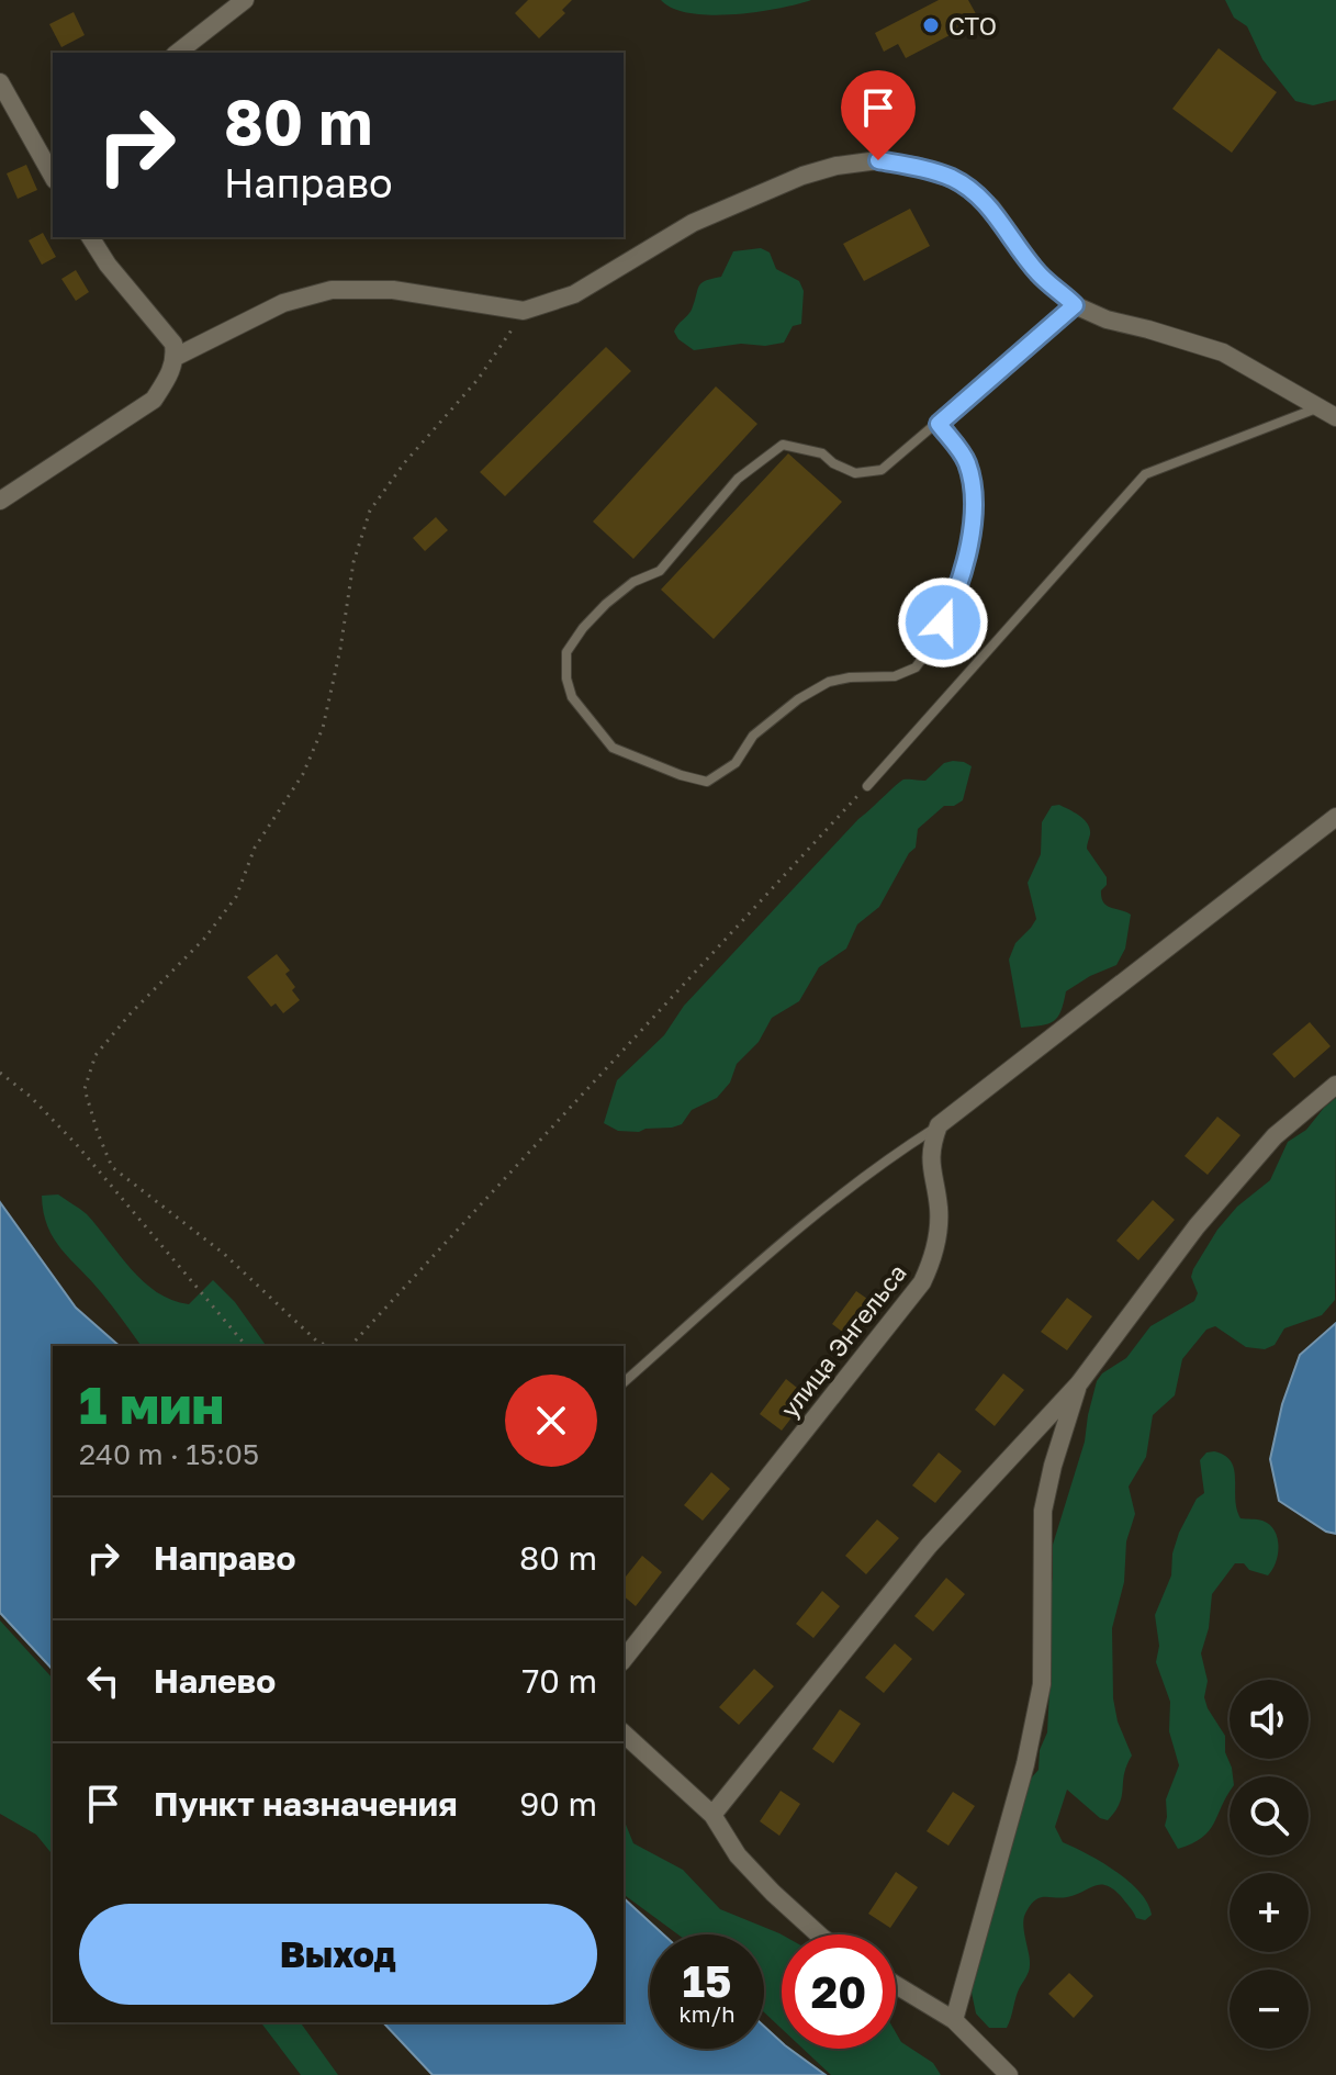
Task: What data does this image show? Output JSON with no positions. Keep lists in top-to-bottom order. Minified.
{"streets":{"street":["улица Энгельса"]},"places":["СТО"],"page":{"turn":["80 m","Направо"],"heading":["1 мин","240 m · 15:05"],"list":[{"name":"Направо","value":"80 m"},{"name":"Налево","value":"70 m"},{"name":"Пункт назначения","value":"90 m"}],"map_buttons":["+","−"],"buttons":"Выход","speed":"15 km/h","limit":"20"}}
